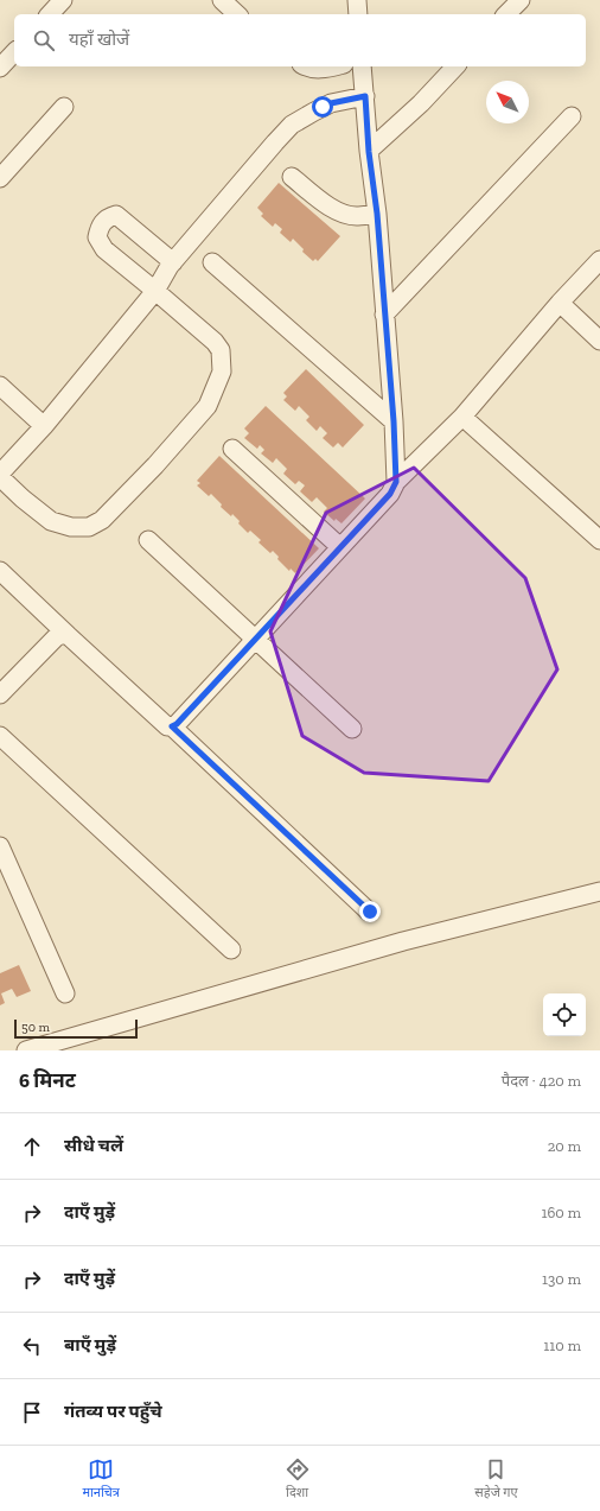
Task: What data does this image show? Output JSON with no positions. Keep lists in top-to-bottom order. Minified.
{"scale_bar":"50 m","north":"top left","page":{"search":"यहाँ खोजें","scale":"50 m","heading":["6 मिनट","पैदल · 420 m"],"list":[["सीधे चलें","20 m"],["दाएँ मुड़ें","160 m"],["दाएँ मुड़ें","130 m"],["बाएँ मुड़ें","110 m"],"गंतव्य पर पहुँचे"],"nav":["मानचित्र","दिशा","सहेजे गए"]}}
